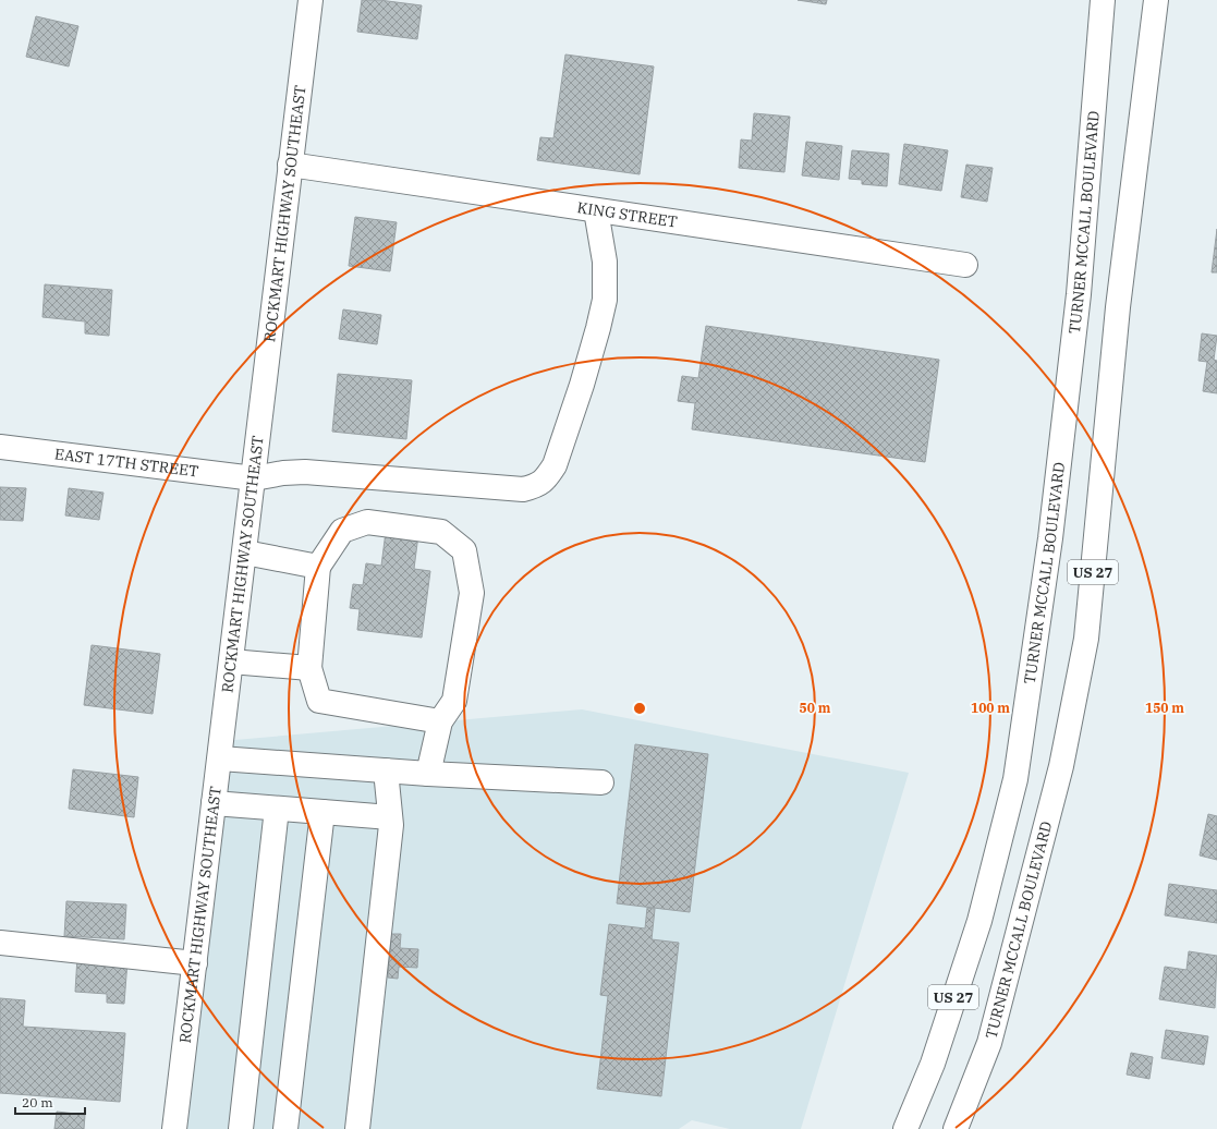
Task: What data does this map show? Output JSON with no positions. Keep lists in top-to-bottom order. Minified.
{"streets":{"main road":["ROCKMART HIGHWAY SOUTHEAST","KING STREET","TURNER MCCALL BOULEVARD","EAST 17TH STREET","US 27"]},"crossings":[["ROCKMART HIGHWAY SOUTHEAST","KING STREET"],["ROCKMART HIGHWAY SOUTHEAST","EAST 17TH STREET"],["KING STREET","EAST 17TH STREET"]],"scale_bar":"20 m","rings":["50 m","100 m","150 m"]}
